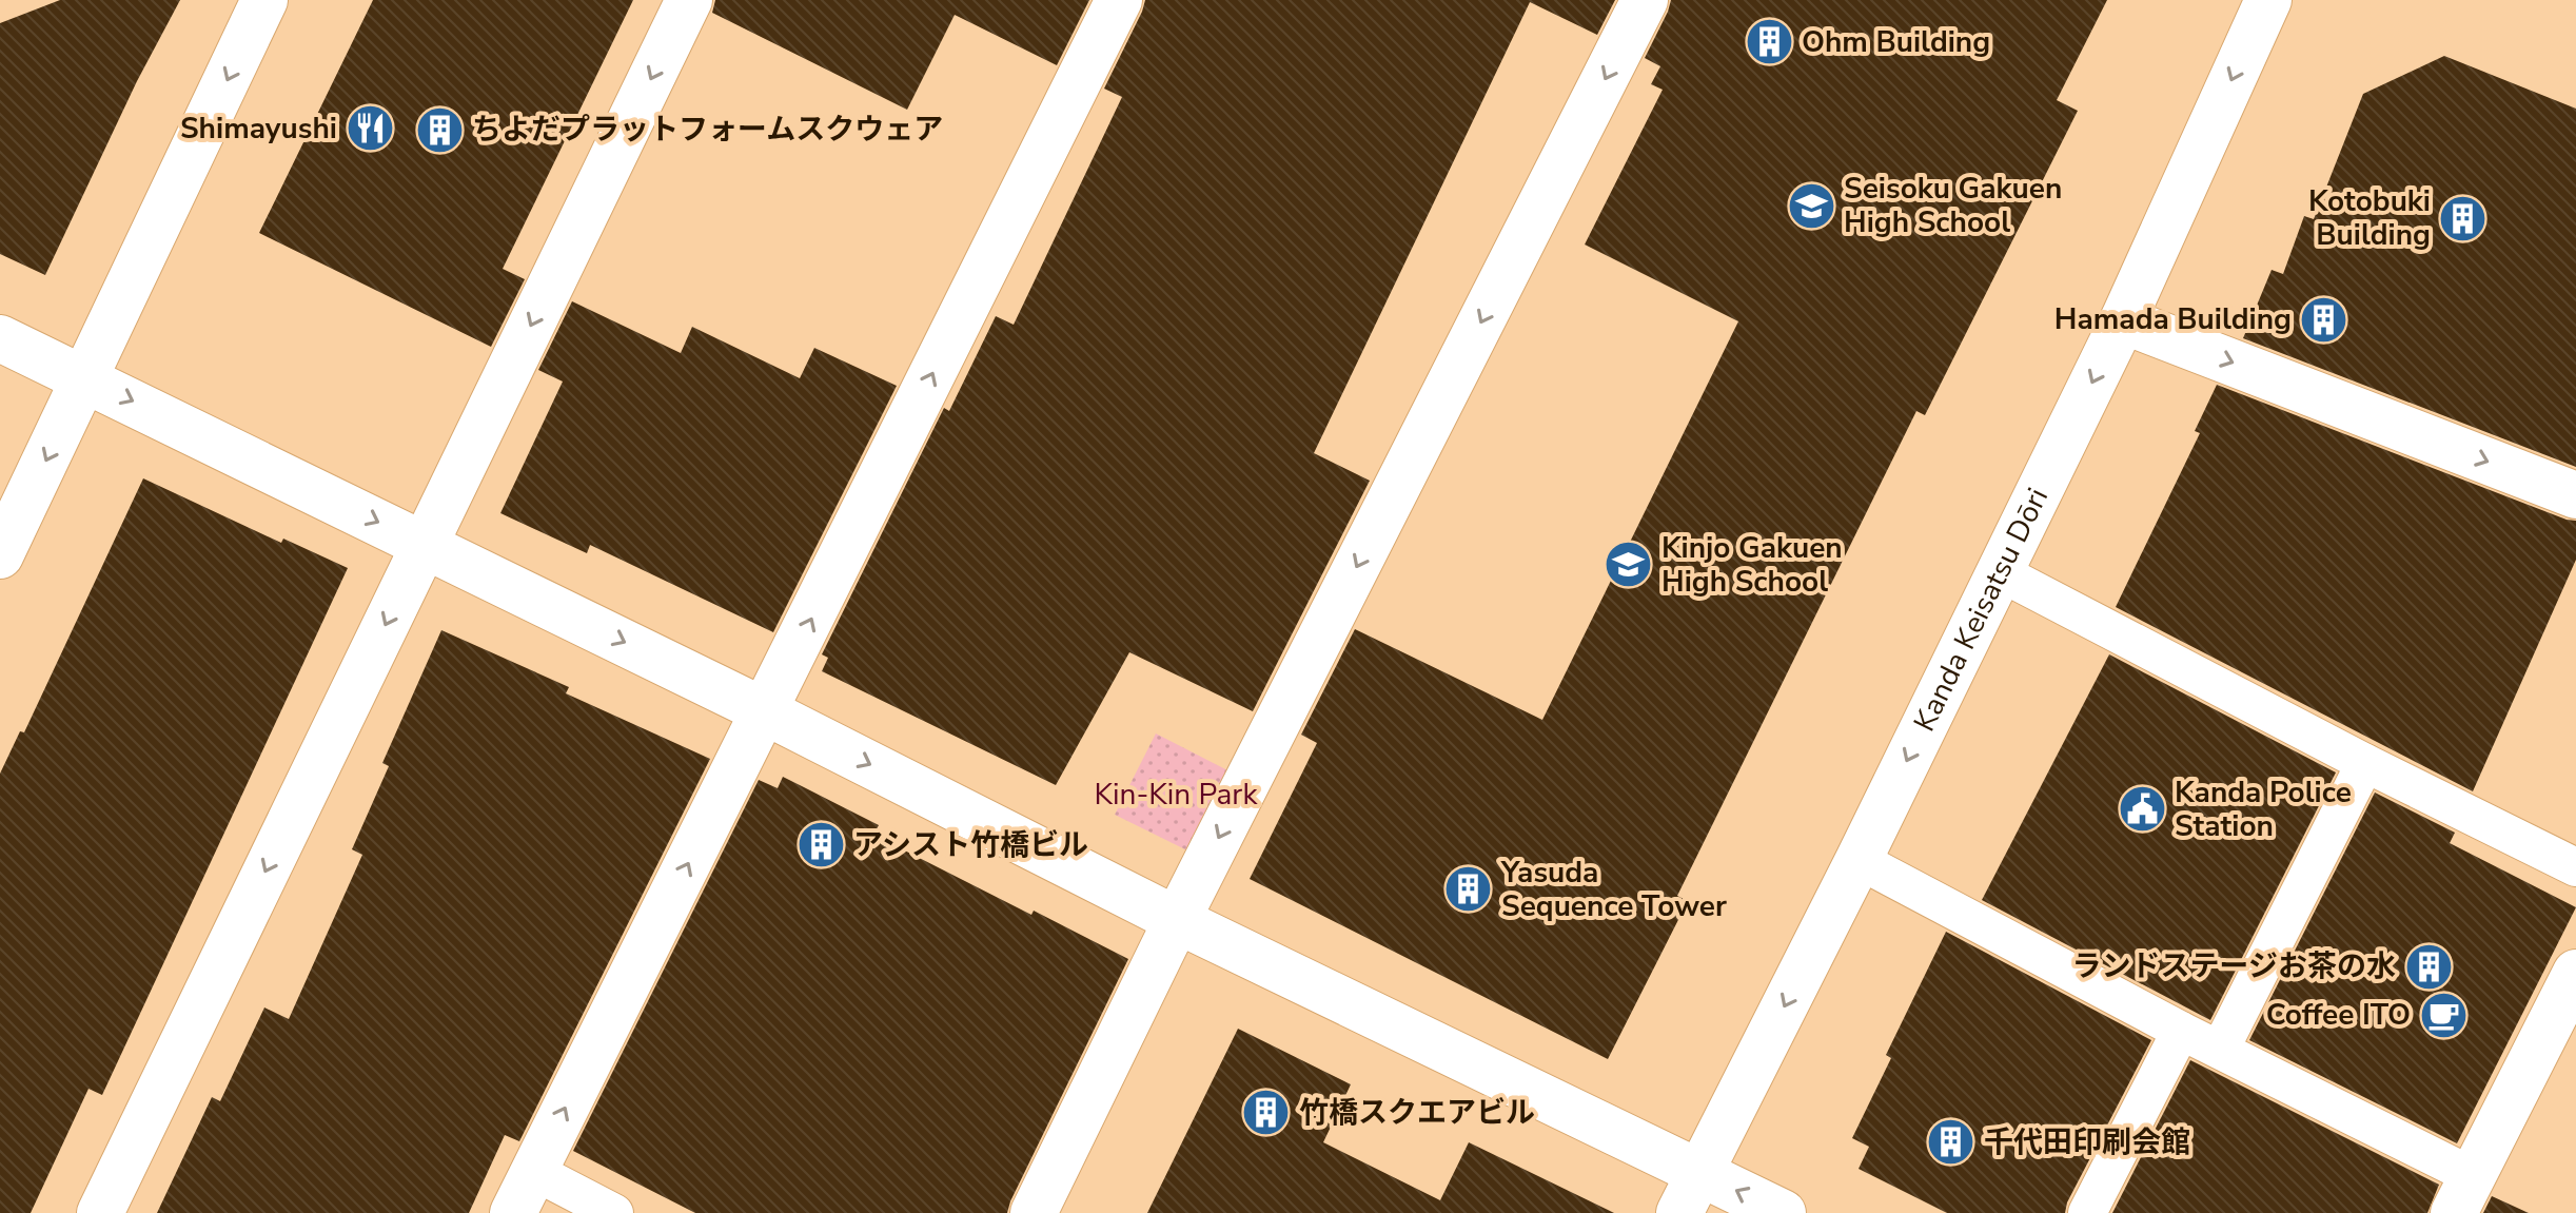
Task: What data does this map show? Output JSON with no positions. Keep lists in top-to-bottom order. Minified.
{"streets":{"street":["Kanda Keisatsu Dōri"]},"one_way":["Kanda Keisatsu Dōri"],"parks":["Kin-Kin Park"],"places":{"building":["Ohm Building","ちよだプラットフォームスクウェア","Kotobuki Building","Hamada Building","アシスト竹橋ビル","Yasuda Sequence Tower","ランドステージお茶の水","竹橋スクエアビル","千代田印刷会館"],"restaurant":["Shimayushi"],"school or university":["Seisoku Gakuen High School","Kinjo Gakuen High School"],"public building":["Kanda Police Station"],"cafe":["Coffee ITO"]}}
